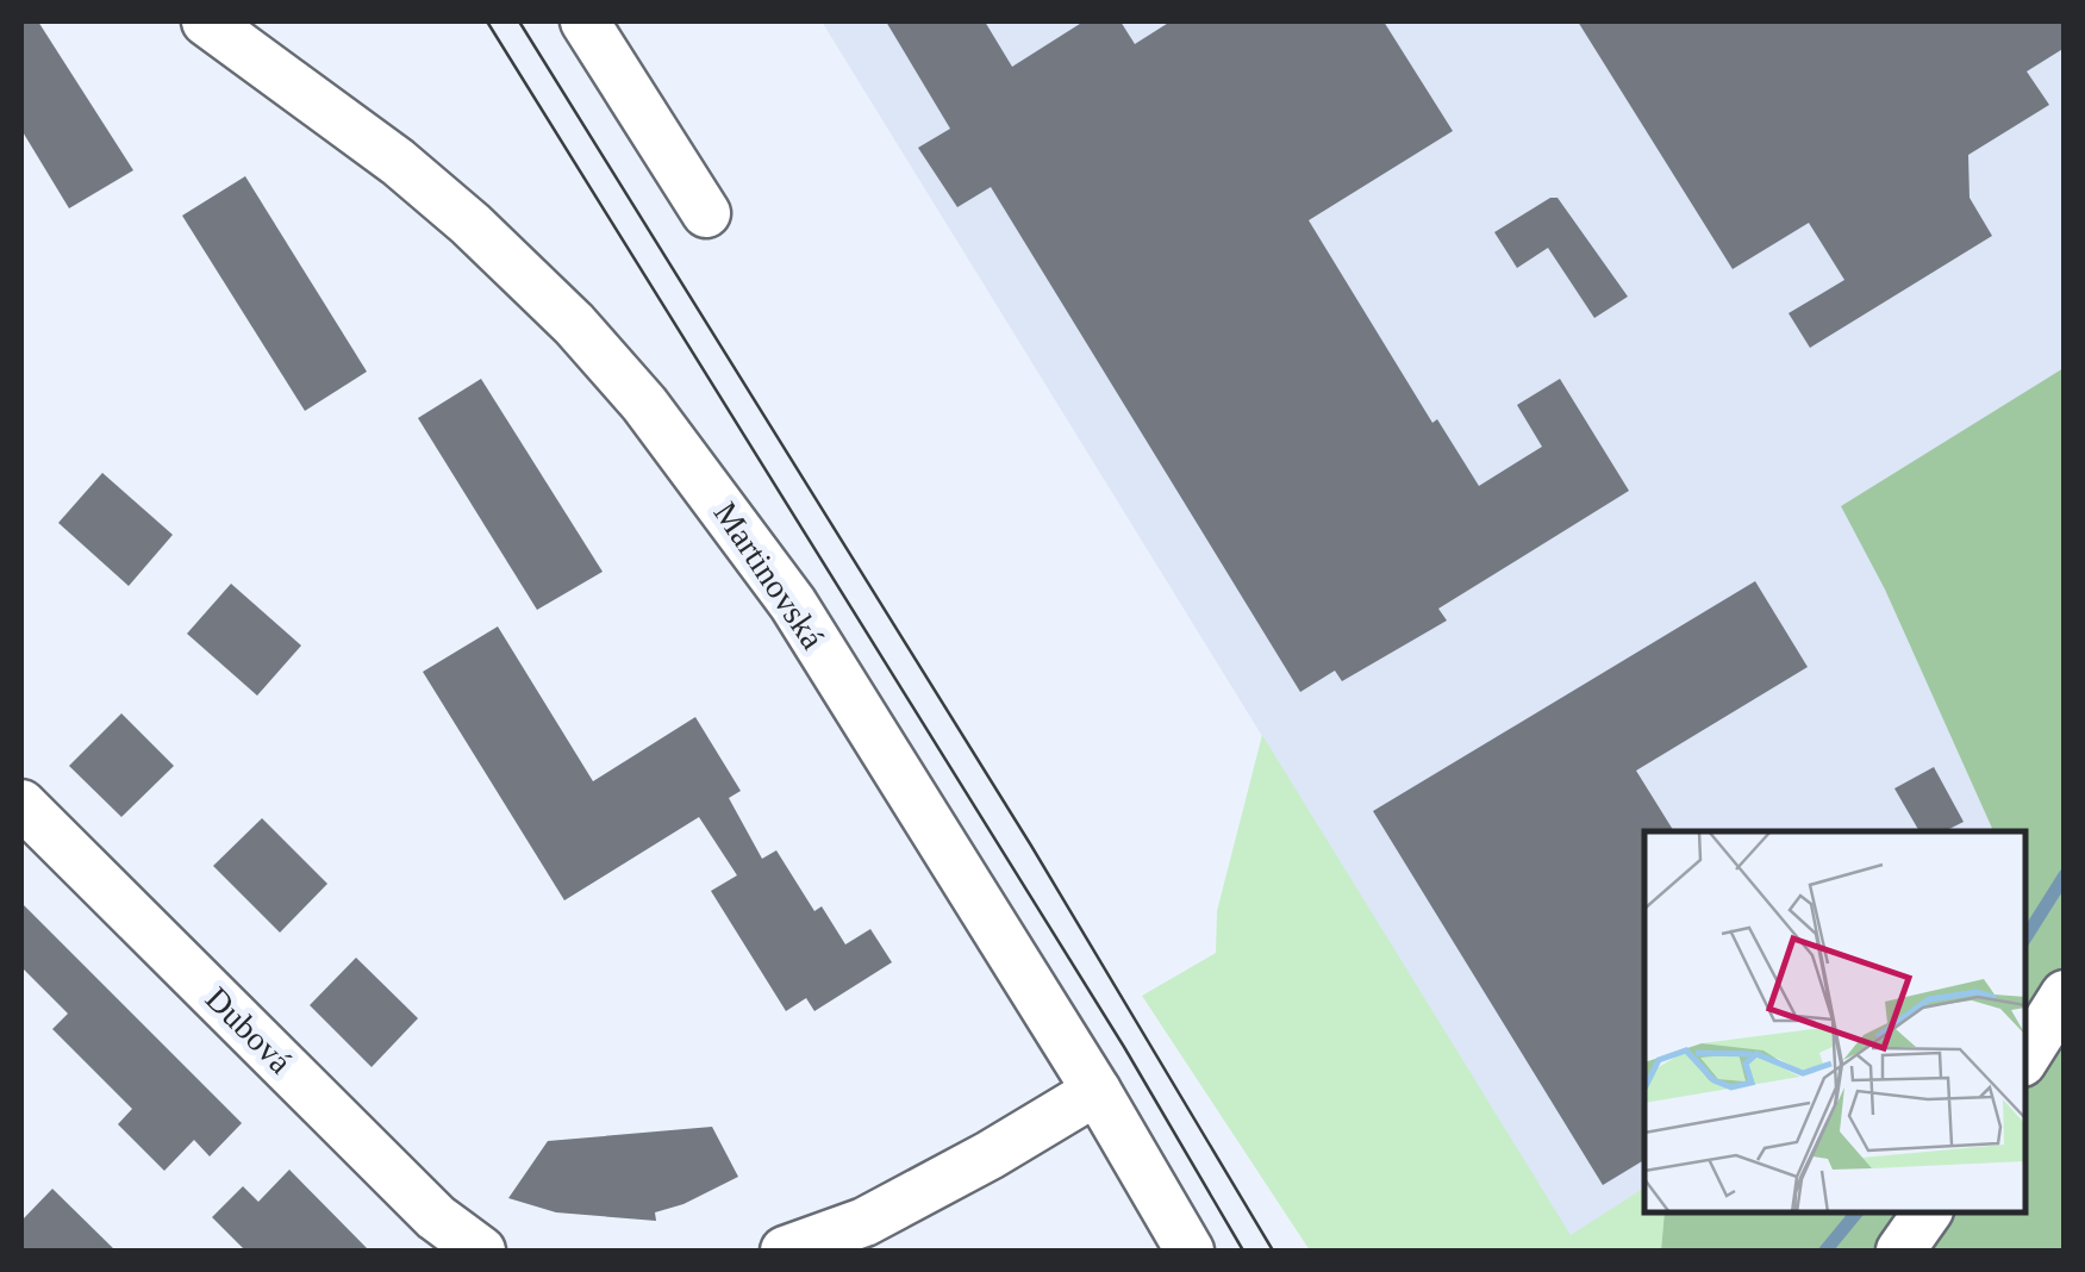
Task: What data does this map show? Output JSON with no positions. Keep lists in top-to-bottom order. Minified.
{"streets":{"street":["Martinovská","Dubová"]}}
